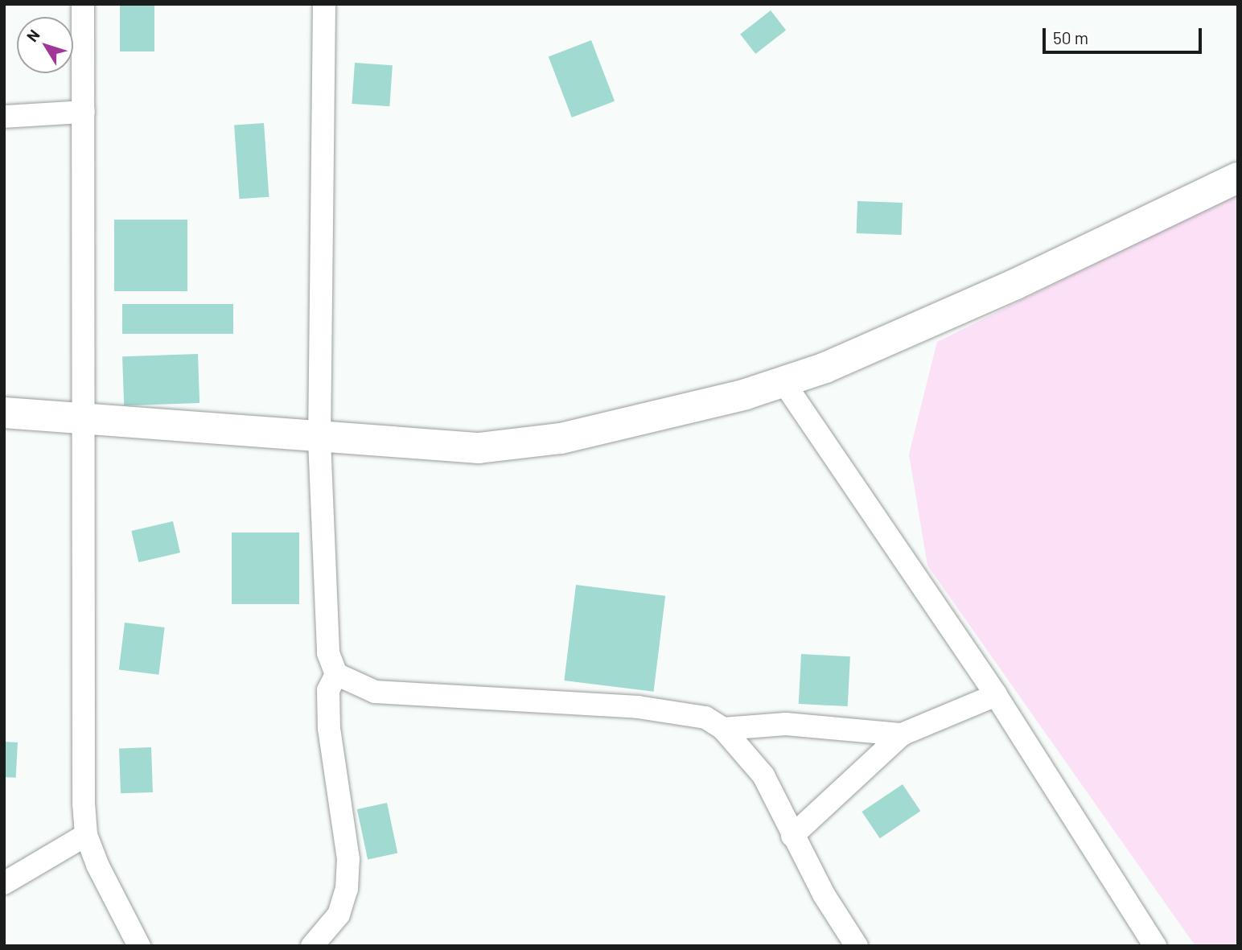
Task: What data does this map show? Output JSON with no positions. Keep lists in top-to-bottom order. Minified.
{"scale_bar":"50 m","north":"top left"}
